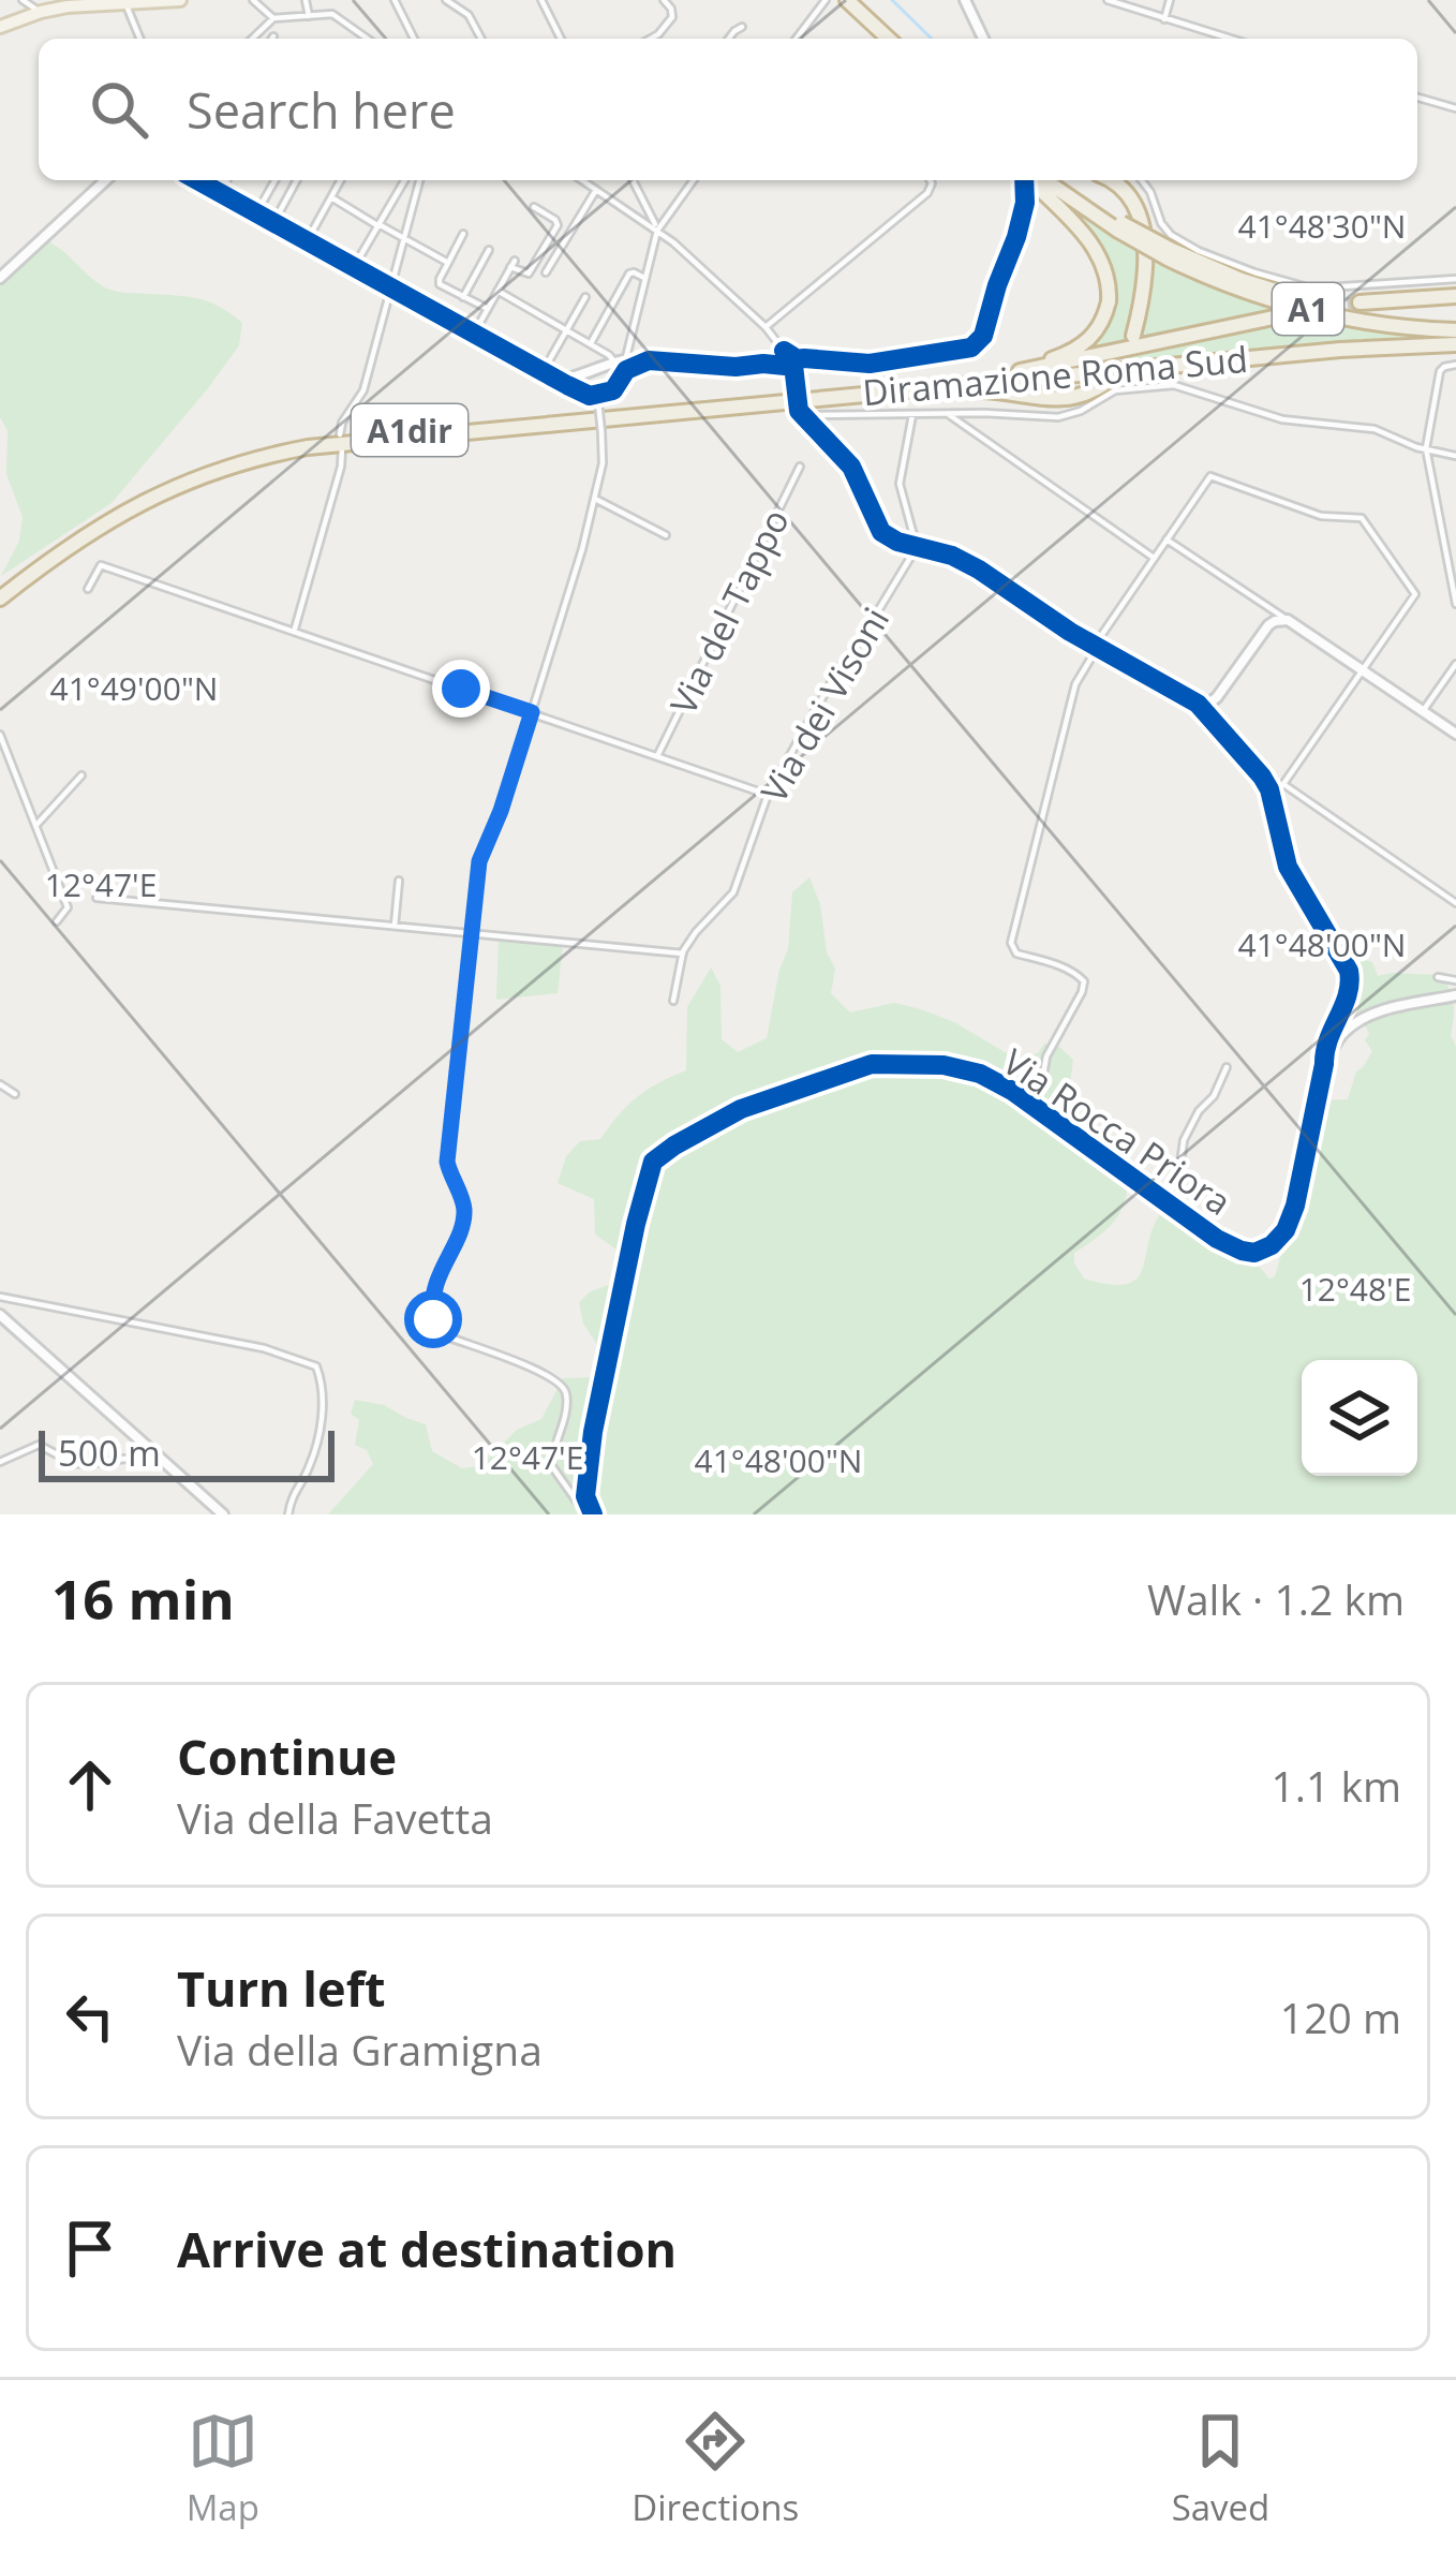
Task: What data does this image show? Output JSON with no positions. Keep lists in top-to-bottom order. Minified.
{"streets":{"highway":["A1","Diramazione Roma Sud","A1dir"],"street":["Via del Tappo","Via dei Visoni","Via Rocca Priora"]},"crossings":[["Diramazione Roma Sud","A1dir"]],"scale_bar":"500 m","page":{"search":"Search here","scale":"500 m","heading":["16 min","Walk · 1.2 km"],"list":[["Continue","Via della Favetta","1.1 km"],["Turn left","Via della Gramigna","120 m"],"Arrive at destination"],"nav":["Map","Directions","Saved"]},"coordinates":["41°48'30\"N","41°49'00\"N","12°47'E","41°48'00\"N","12°48'E"]}
